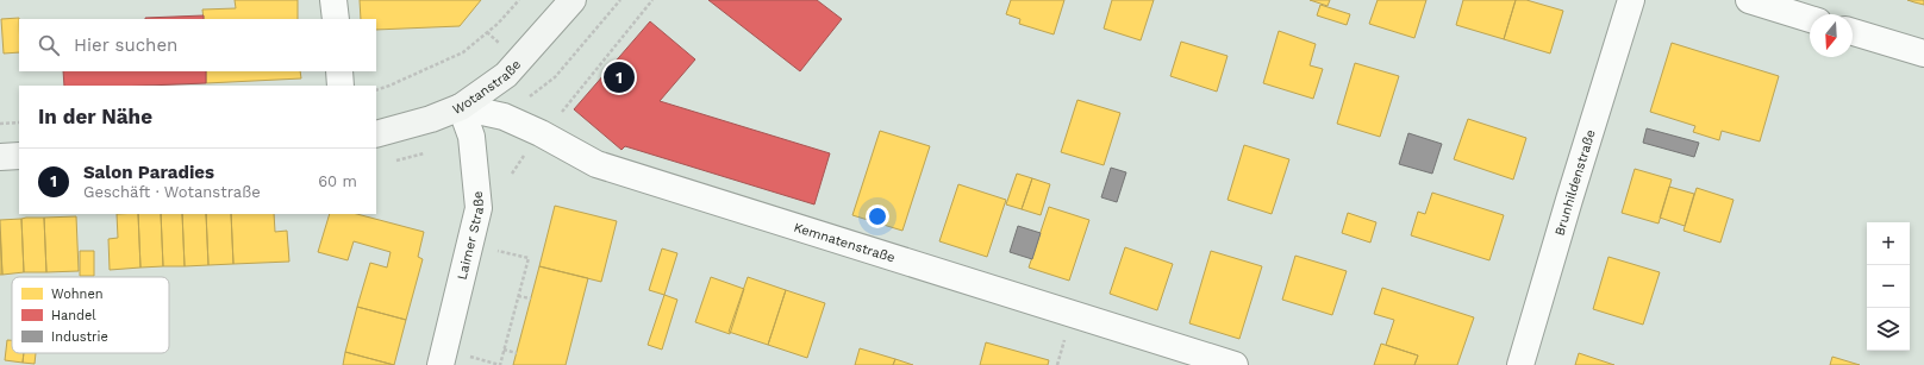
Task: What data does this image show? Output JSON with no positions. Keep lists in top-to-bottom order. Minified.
{"streets":{"main road":["Wotanstraße"],"street":["Brunhildenstraße","Laimer Straße","Kemnatenstraße"]},"crossings":[["Wotanstraße","Laimer Straße"],["Wotanstraße","Kemnatenstraße"],["Laimer Straße","Kemnatenstraße"]],"legend":["Wohnen","Handel","Industrie"],"north":"bottom","page":{"search":"Hier suchen","pins":"1","heading":"In der Nähe","list":[{"mark":"1","name":"Salon Paradies","note":"Geschäft · Wotanstraße","value":"60 m"}],"map_buttons":["+","−"]}}
